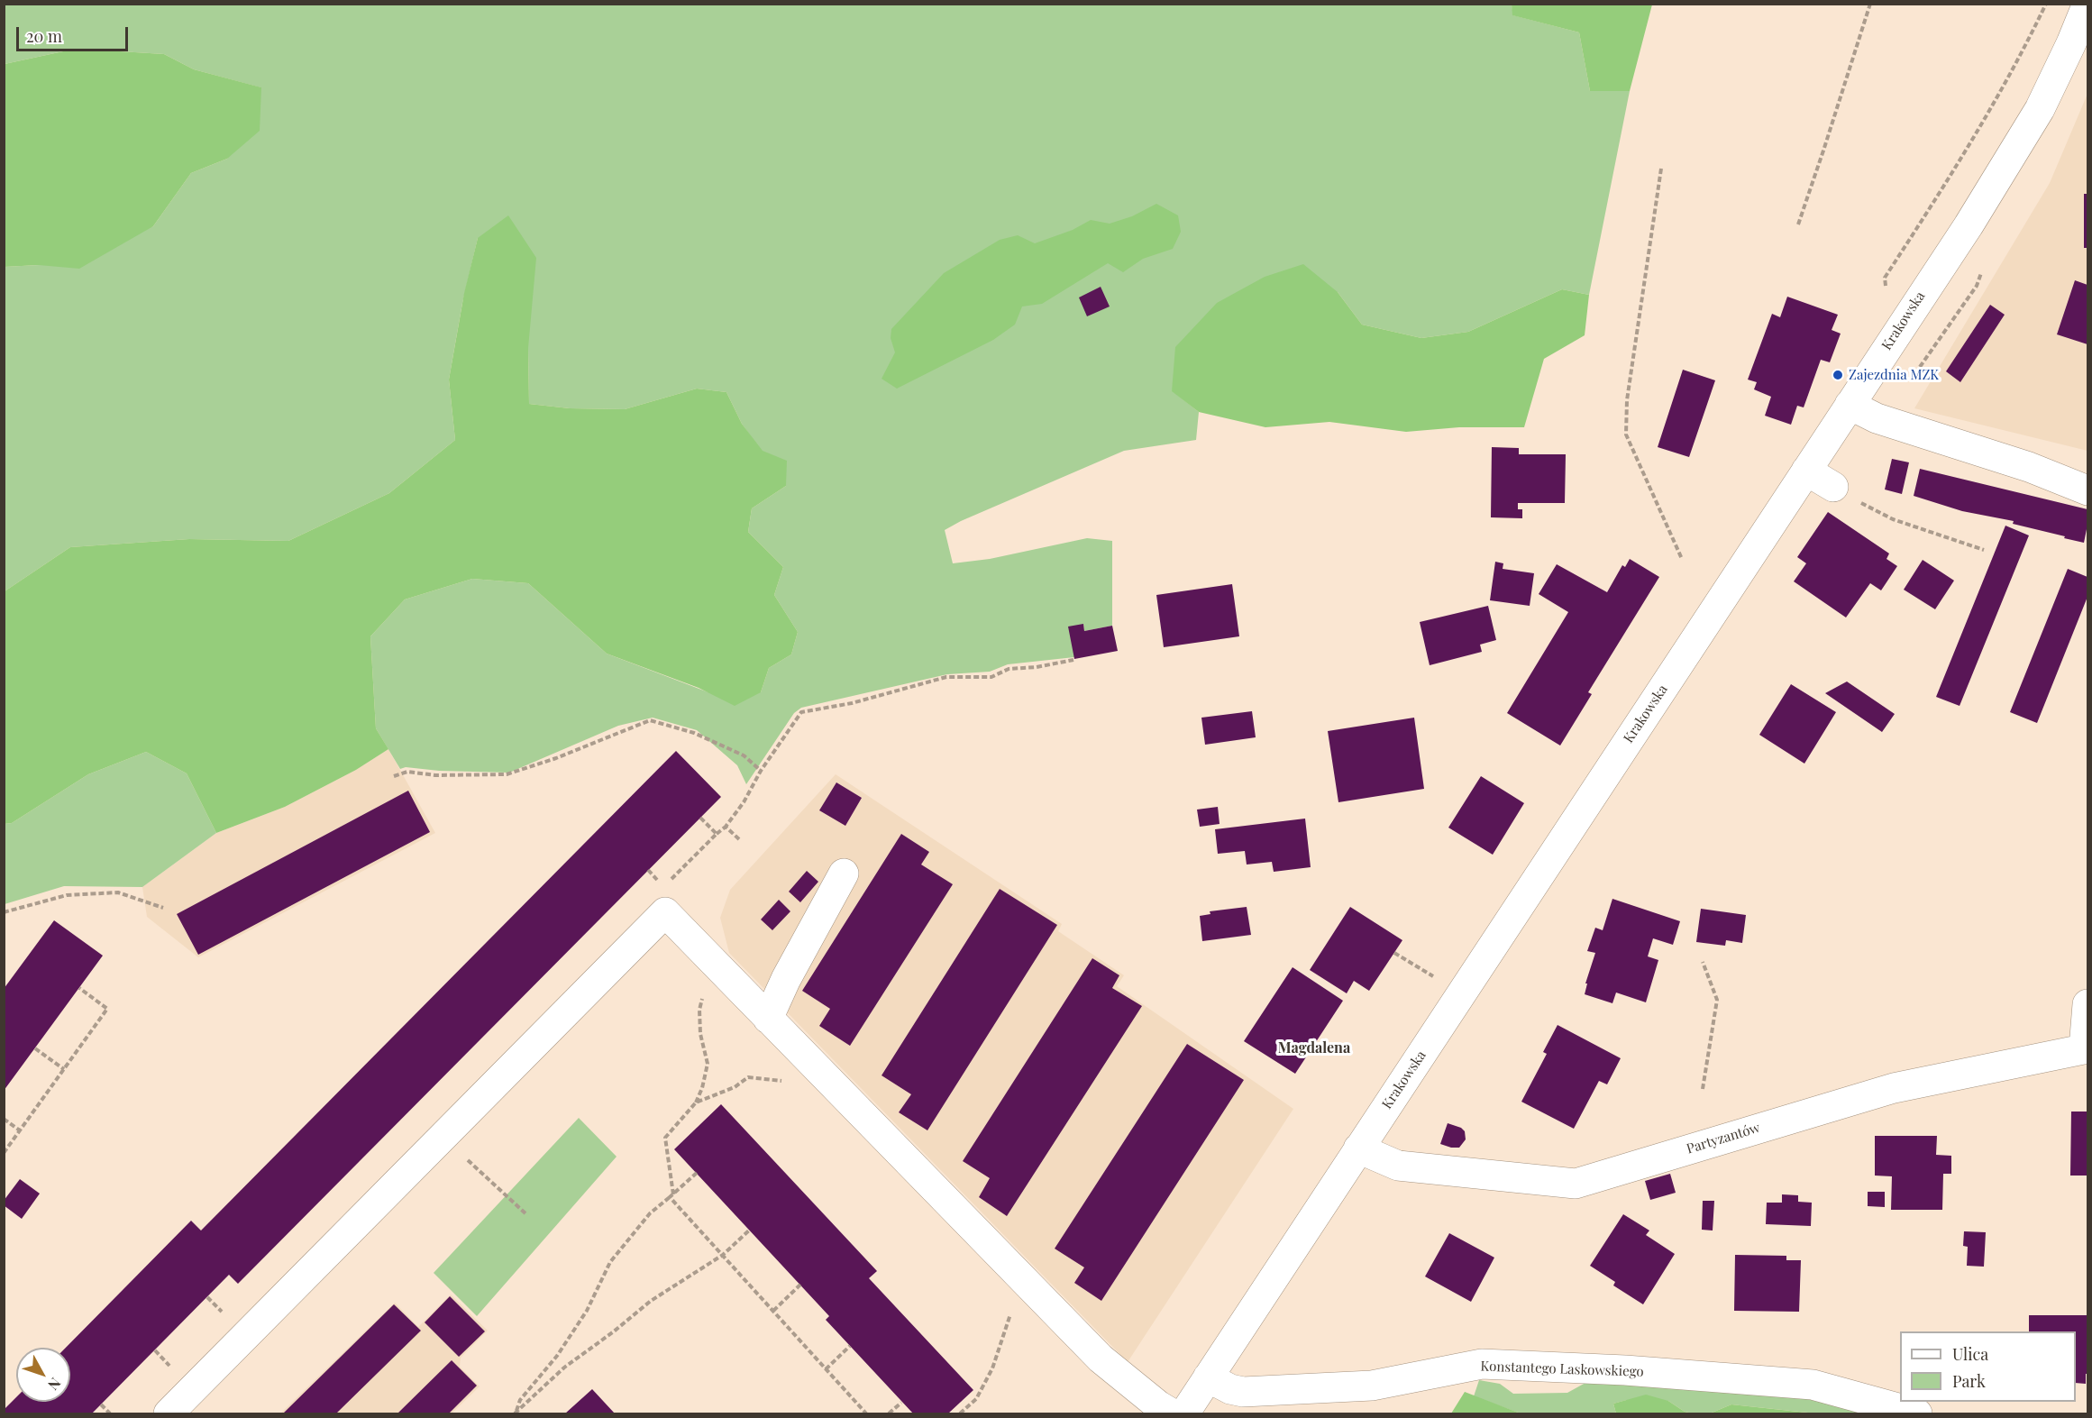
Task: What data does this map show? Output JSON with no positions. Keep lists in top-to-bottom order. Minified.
{"streets":{"street":["Krakowska","Partyzantów","Konstantego Laskowskiego"]},"crossings":[["Krakowska","Partyzantów"],["Krakowska","Konstantego Laskowskiego"]],"districts":["Magdalena"],"places":["Zajezdnia MZK"],"legend":["Ulica","Park"],"scale_bar":"20 m","north":"bottom right"}
